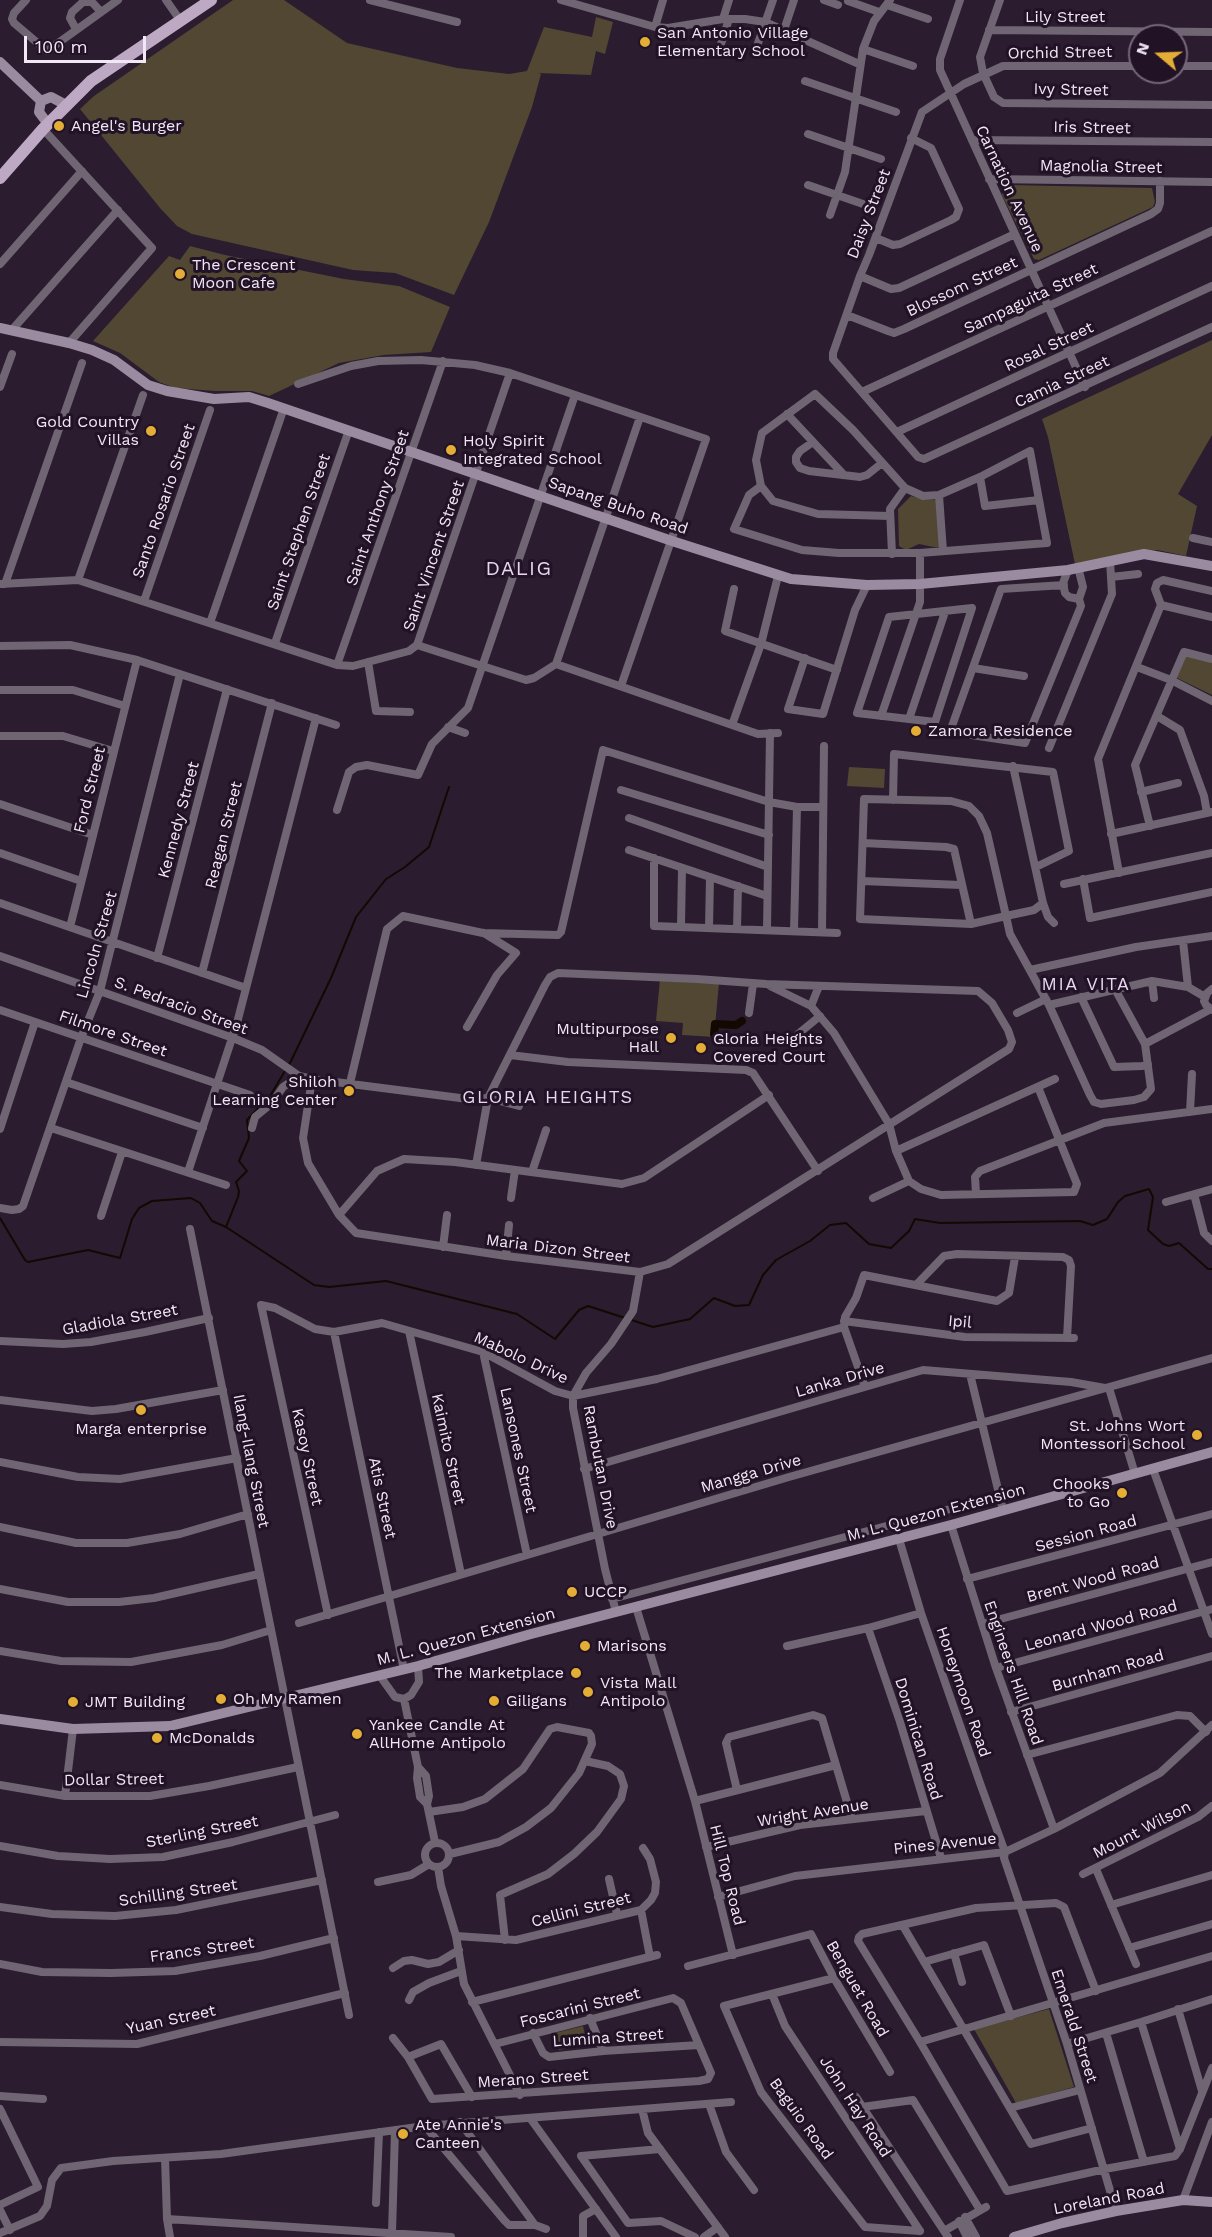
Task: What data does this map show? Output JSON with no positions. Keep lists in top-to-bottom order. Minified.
{"streets":{"street":["Lily Street","Orchid Street","Ivy Street","Iris Street","Magnolia Street","Carnation Avenue","Daisy Street","Blossom Street","Sampaguita Street","Rosal Street","Camia Street","Santo Rosario Street","Sapang Buho Road","Saint Anthony Street","Saint Stephen Street","Saint Vincent Street","Ford Street","Kennedy Street","Reagan Street","Lincoln Street","S. Pedracio Street","Filmore Street","Maria Dizon Street","Gladiola Street","Ipil","Mabolo Drive","Lanka Drive","Kaimito Street","Lansones Street","Kasoy Street","Ilang-Ilang Street","Rambutan Drive","Mangga Drive","Atis Street","M. L. Quezon Extension","Session Road","Brent Wood Road","Leonard Wood Road","Burnham Road","Engineers Hill Road","Honeymoon Road","Dominican Road","Dollar Street","Wright Avenue","Mount Wilson","Sterling Street","Pines Avenue","Hill Top Road","Schilling Street","Cellini Street","Francs Street","Benguet Road","Foscarini Street","Yuan Street","Emerald Street","Lumina Street","Merano Street","John Hay Road","Baguio Road","Loreland Road"]},"crossings":[["Orchid Street","Ivy Street"],["Orchid Street","Carnation Avenue"],["Orchid Street","Daisy Street"],["Iris Street","Carnation Avenue"],["Magnolia Street","Carnation Avenue"],["Magnolia Street","Blossom Street"],["Carnation Avenue","Daisy Street"],["Carnation Avenue","Blossom Street"],["Carnation Avenue","Sampaguita Street"],["Carnation Avenue","Rosal Street"],["Carnation Avenue","Camia Street"],["Daisy Street","Blossom Street"],["Daisy Street","Sampaguita Street"],["Rosal Street","Camia Street"],["Sapang Buho Road","Saint Anthony Street"],["Sapang Buho Road","Saint Stephen Street"],["Sapang Buho Road","Saint Vincent Street"],["Lincoln Street","S. Pedracio Street"],["Lincoln Street","Filmore Street"],["Maria Dizon Street","Rambutan Drive"],["Gladiola Street","Ilang-Ilang Street"],["Ipil","Mabolo Drive"],["Mabolo Drive","Kaimito Street"],["Mabolo Drive","Lansones Street"],["Mabolo Drive","Kasoy Street"],["Mabolo Drive","Rambutan Drive"],["Mabolo Drive","Atis Street"],["Lanka Drive","Rambutan Drive"],["Lanka Drive","Mangga Drive"],["Kaimito Street","Mangga Drive"],["Lansones Street","Mangga Drive"],["Kasoy Street","Mangga Drive"],["Ilang-Ilang Street","M. L. Quezon Extension"],["Ilang-Ilang Street","Dollar Street"],["Ilang-Ilang Street","Sterling Street"],["Ilang-Ilang Street","Schilling Street"],["Ilang-Ilang Street","Francs Street"],["Ilang-Ilang Street","Yuan Street"],["Rambutan Drive","Mangga Drive"],["Rambutan Drive","M. L. Quezon Extension"],["Mangga Drive","Atis Street"],["Atis Street","M. L. Quezon Extension"],["M. L. Quezon Extension","Engineers Hill Road"],["M. L. Quezon Extension","Honeymoon Road"],["M. L. Quezon Extension","Hill Top Road"],["Session Road","Engineers Hill Road"],["Brent Wood Road","Engineers Hill Road"],["Leonard Wood Road","Engineers Hill Road"],["Burnham Road","Engineers Hill Road"],["Engineers Hill Road","Pines Avenue"],["Honeymoon Road","Pines Avenue"],["Honeymoon Road","Emerald Street"],["Dominican Road","Wright Avenue"],["Dominican Road","Pines Avenue"],["Wright Avenue","Hill Top Road"],["Pines Avenue","Hill Top Road"],["Pines Avenue","Emerald Street"],["Hill Top Road","Benguet Road"],["Benguet Road","Baguio Road"],["Foscarini Street","Lumina Street"],["Foscarini Street","Merano Street"],["Emerald Street","Loreland Road"],["Lumina Street","Merano Street"],["John Hay Road","Baguio Road"]],"districts":["DALIG","MIA VITA","GLORIA HEIGHTS"],"places":["San Antonio Village Elementary School","Angel's Burger","The Crescent Moon Cafe","Gold Country Villas","Holy Spirit Integrated School","Zamora Residence","Multipurpose Hall","Gloria Heights Covered Court","Shiloh Learning Center","Marga enterprise","St. Johns Wort Montessori School","Chooks to Go","UCCP","Marisons","The Marketplace","Vista Mall Antipolo","Oh My Ramen","Giligans","JMT Building","Yankee Candle At AllHome Antipolo","McDonalds","Ate Annie's Canteen"],"scale_bar":"100 m","north":"left"}
